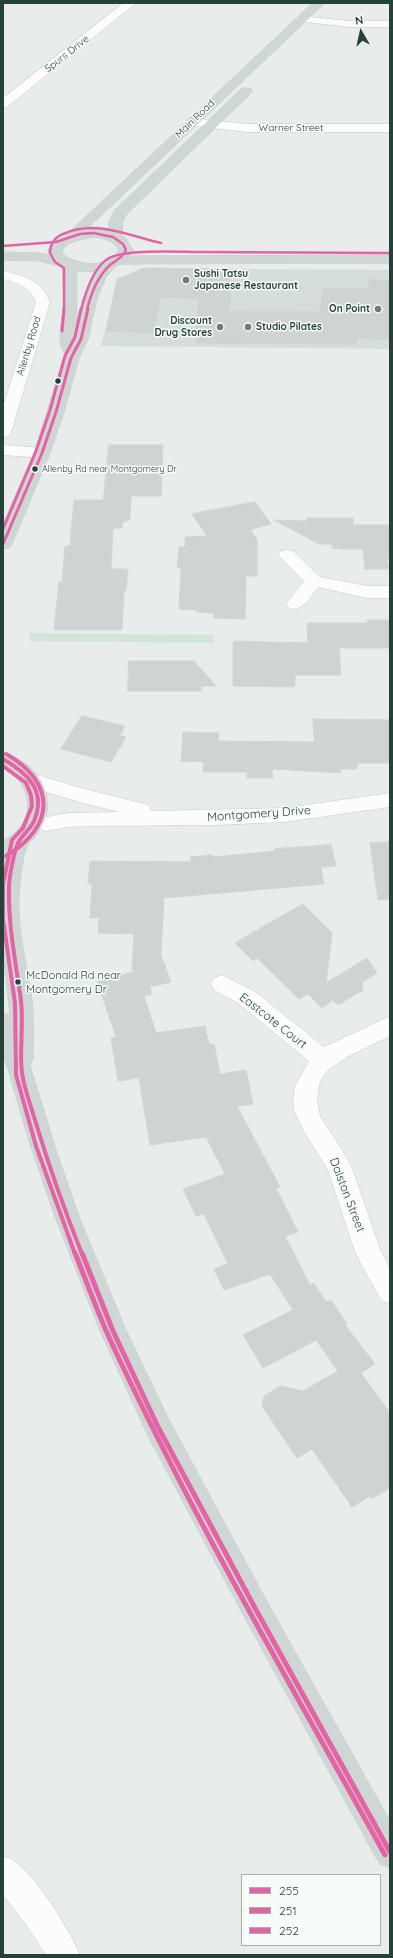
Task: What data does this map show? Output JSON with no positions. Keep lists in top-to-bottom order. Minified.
{"streets":{"main road":["Main Road"],"street":["Spurs Drive","Warner Street","Allenby Road","Montgomery Drive","Eastcote Court","Dalston Street"]},"crossings":[["Main Road","Warner Street"],["Eastcote Court","Dalston Street"]],"places":["Sushi Tatsu Japanese Restaurant","On Point","Discount Drug Stores","Studio Pilates","Allenby Rd near Montgomery Dr","McDonald Rd near Montgomery Dr"],"lines":["transit line 252","transit line 255","transit line 251"],"legend":["255","251","252"],"north":"top"}
